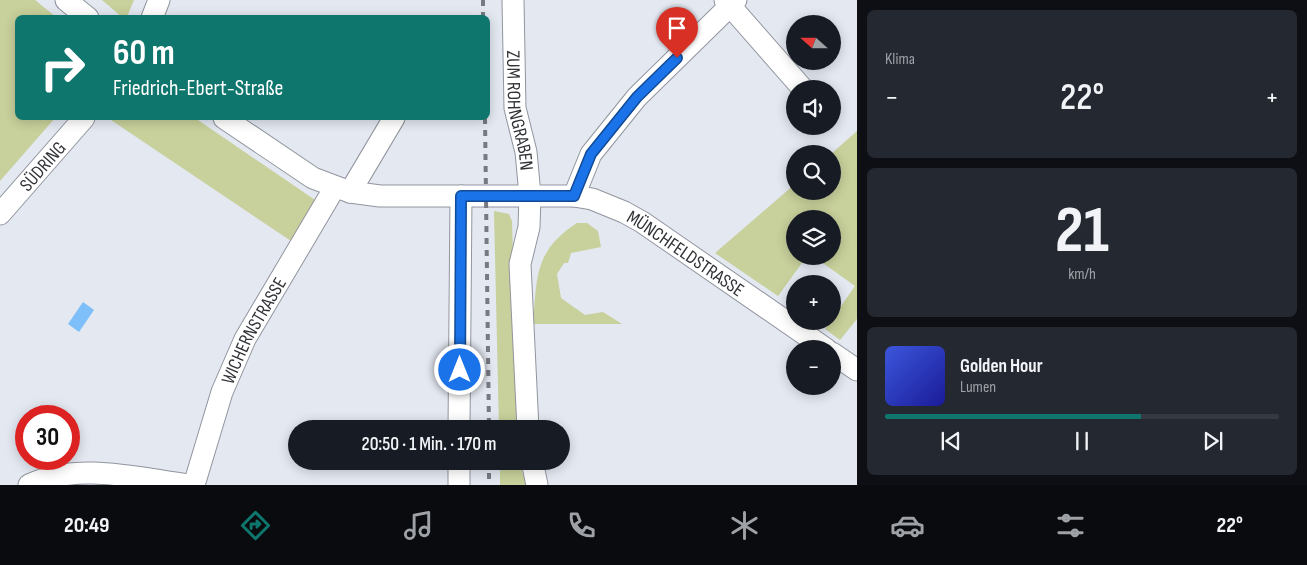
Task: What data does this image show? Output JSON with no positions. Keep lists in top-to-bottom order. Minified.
{"streets":{"street":["ZUM ROHNGRABEN","SÜDRING","MÜNCHFELDSTRASSE","WICHERNSTRASSE"]},"crossings":[["ZUM ROHNGRABEN","MÜNCHFELDSTRASSE"],["MÜNCHFELDSTRASSE","WICHERNSTRASSE"]],"north":"left","page":{"tile":["Klima",["21","km/h"]],"map_buttons":["+","−"],"turn":["60 m","Friedrich-Ebert-Straße"],"heat":["−","22°","+"],"song":["Golden Hour","Lumen"],"limit":"30","trip":"20:50 · 1 Min. · 170 m","tabs":["20:49","22°"]}}
